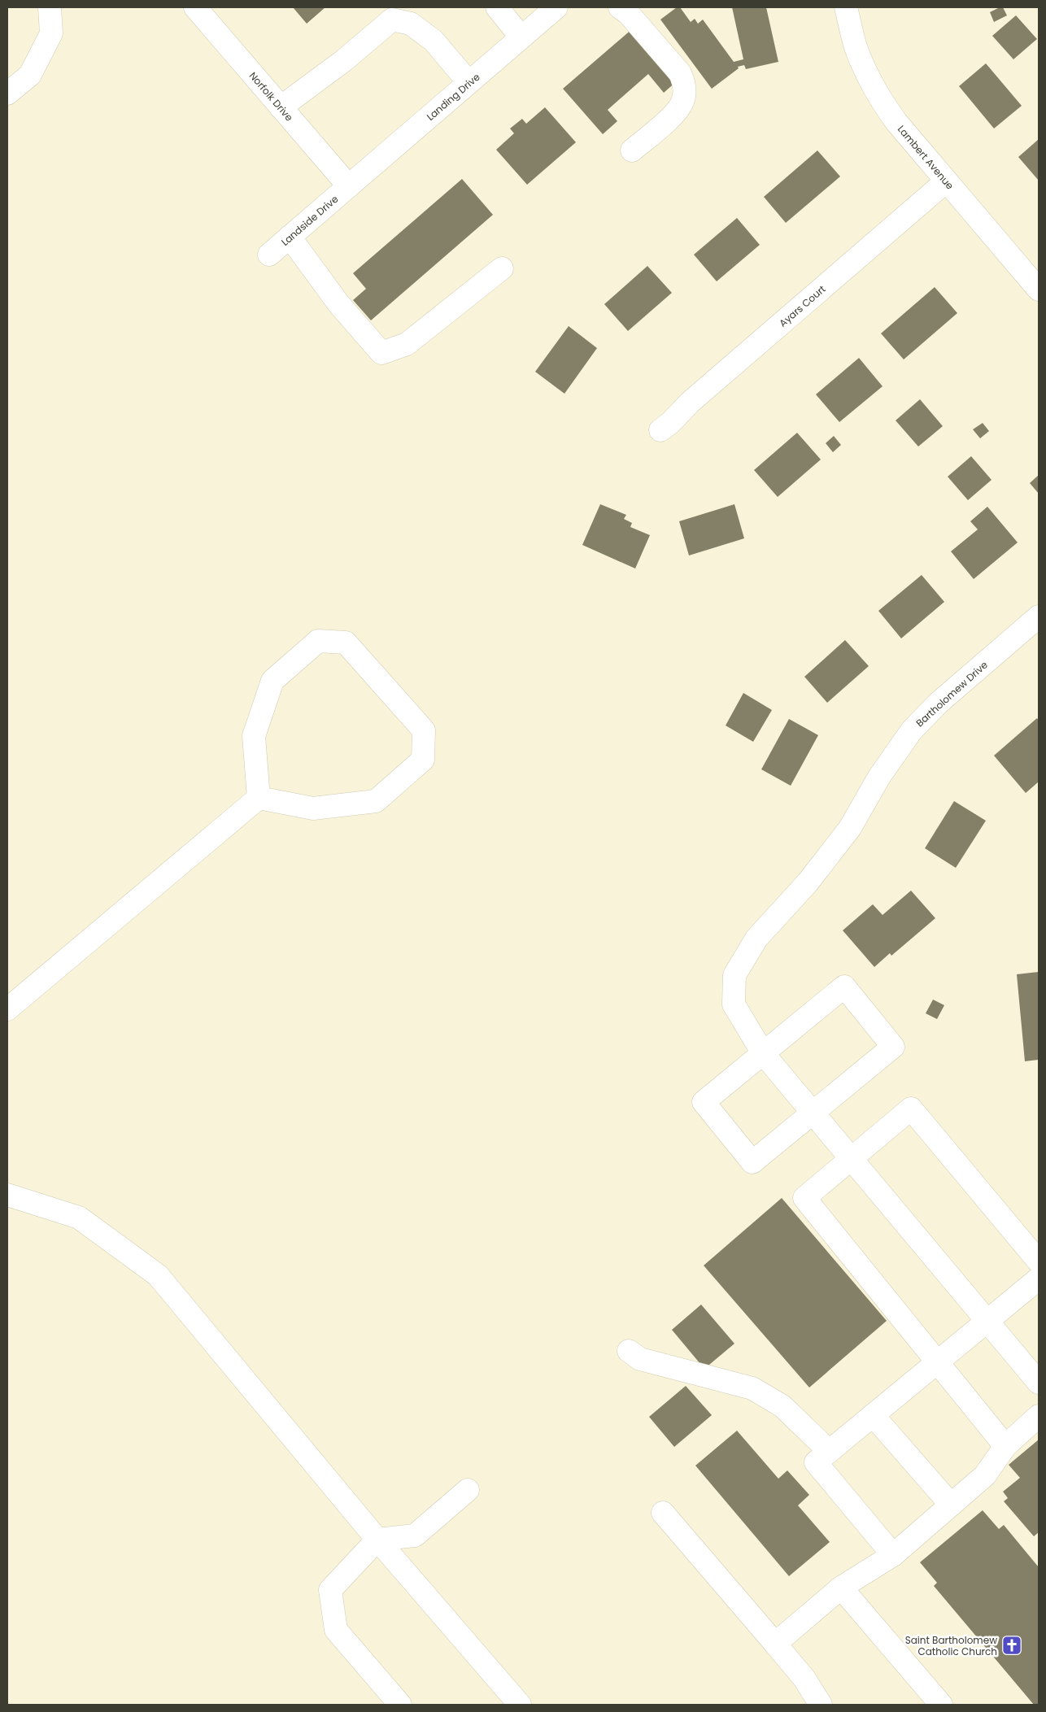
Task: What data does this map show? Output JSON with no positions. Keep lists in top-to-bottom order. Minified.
{"streets":{"street":["Norfolk Drive","Landing Drive","Lambert Avenue","Landside Drive","Ayars Court","Bartholomew Drive"]},"crossings":[["Norfolk Drive","Landing Drive"],["Norfolk Drive","Landside Drive"],["Landing Drive","Landside Drive"],["Lambert Avenue","Ayars Court"]],"places":{"church":["Saint Bartholomew Catholic Church"]}}
